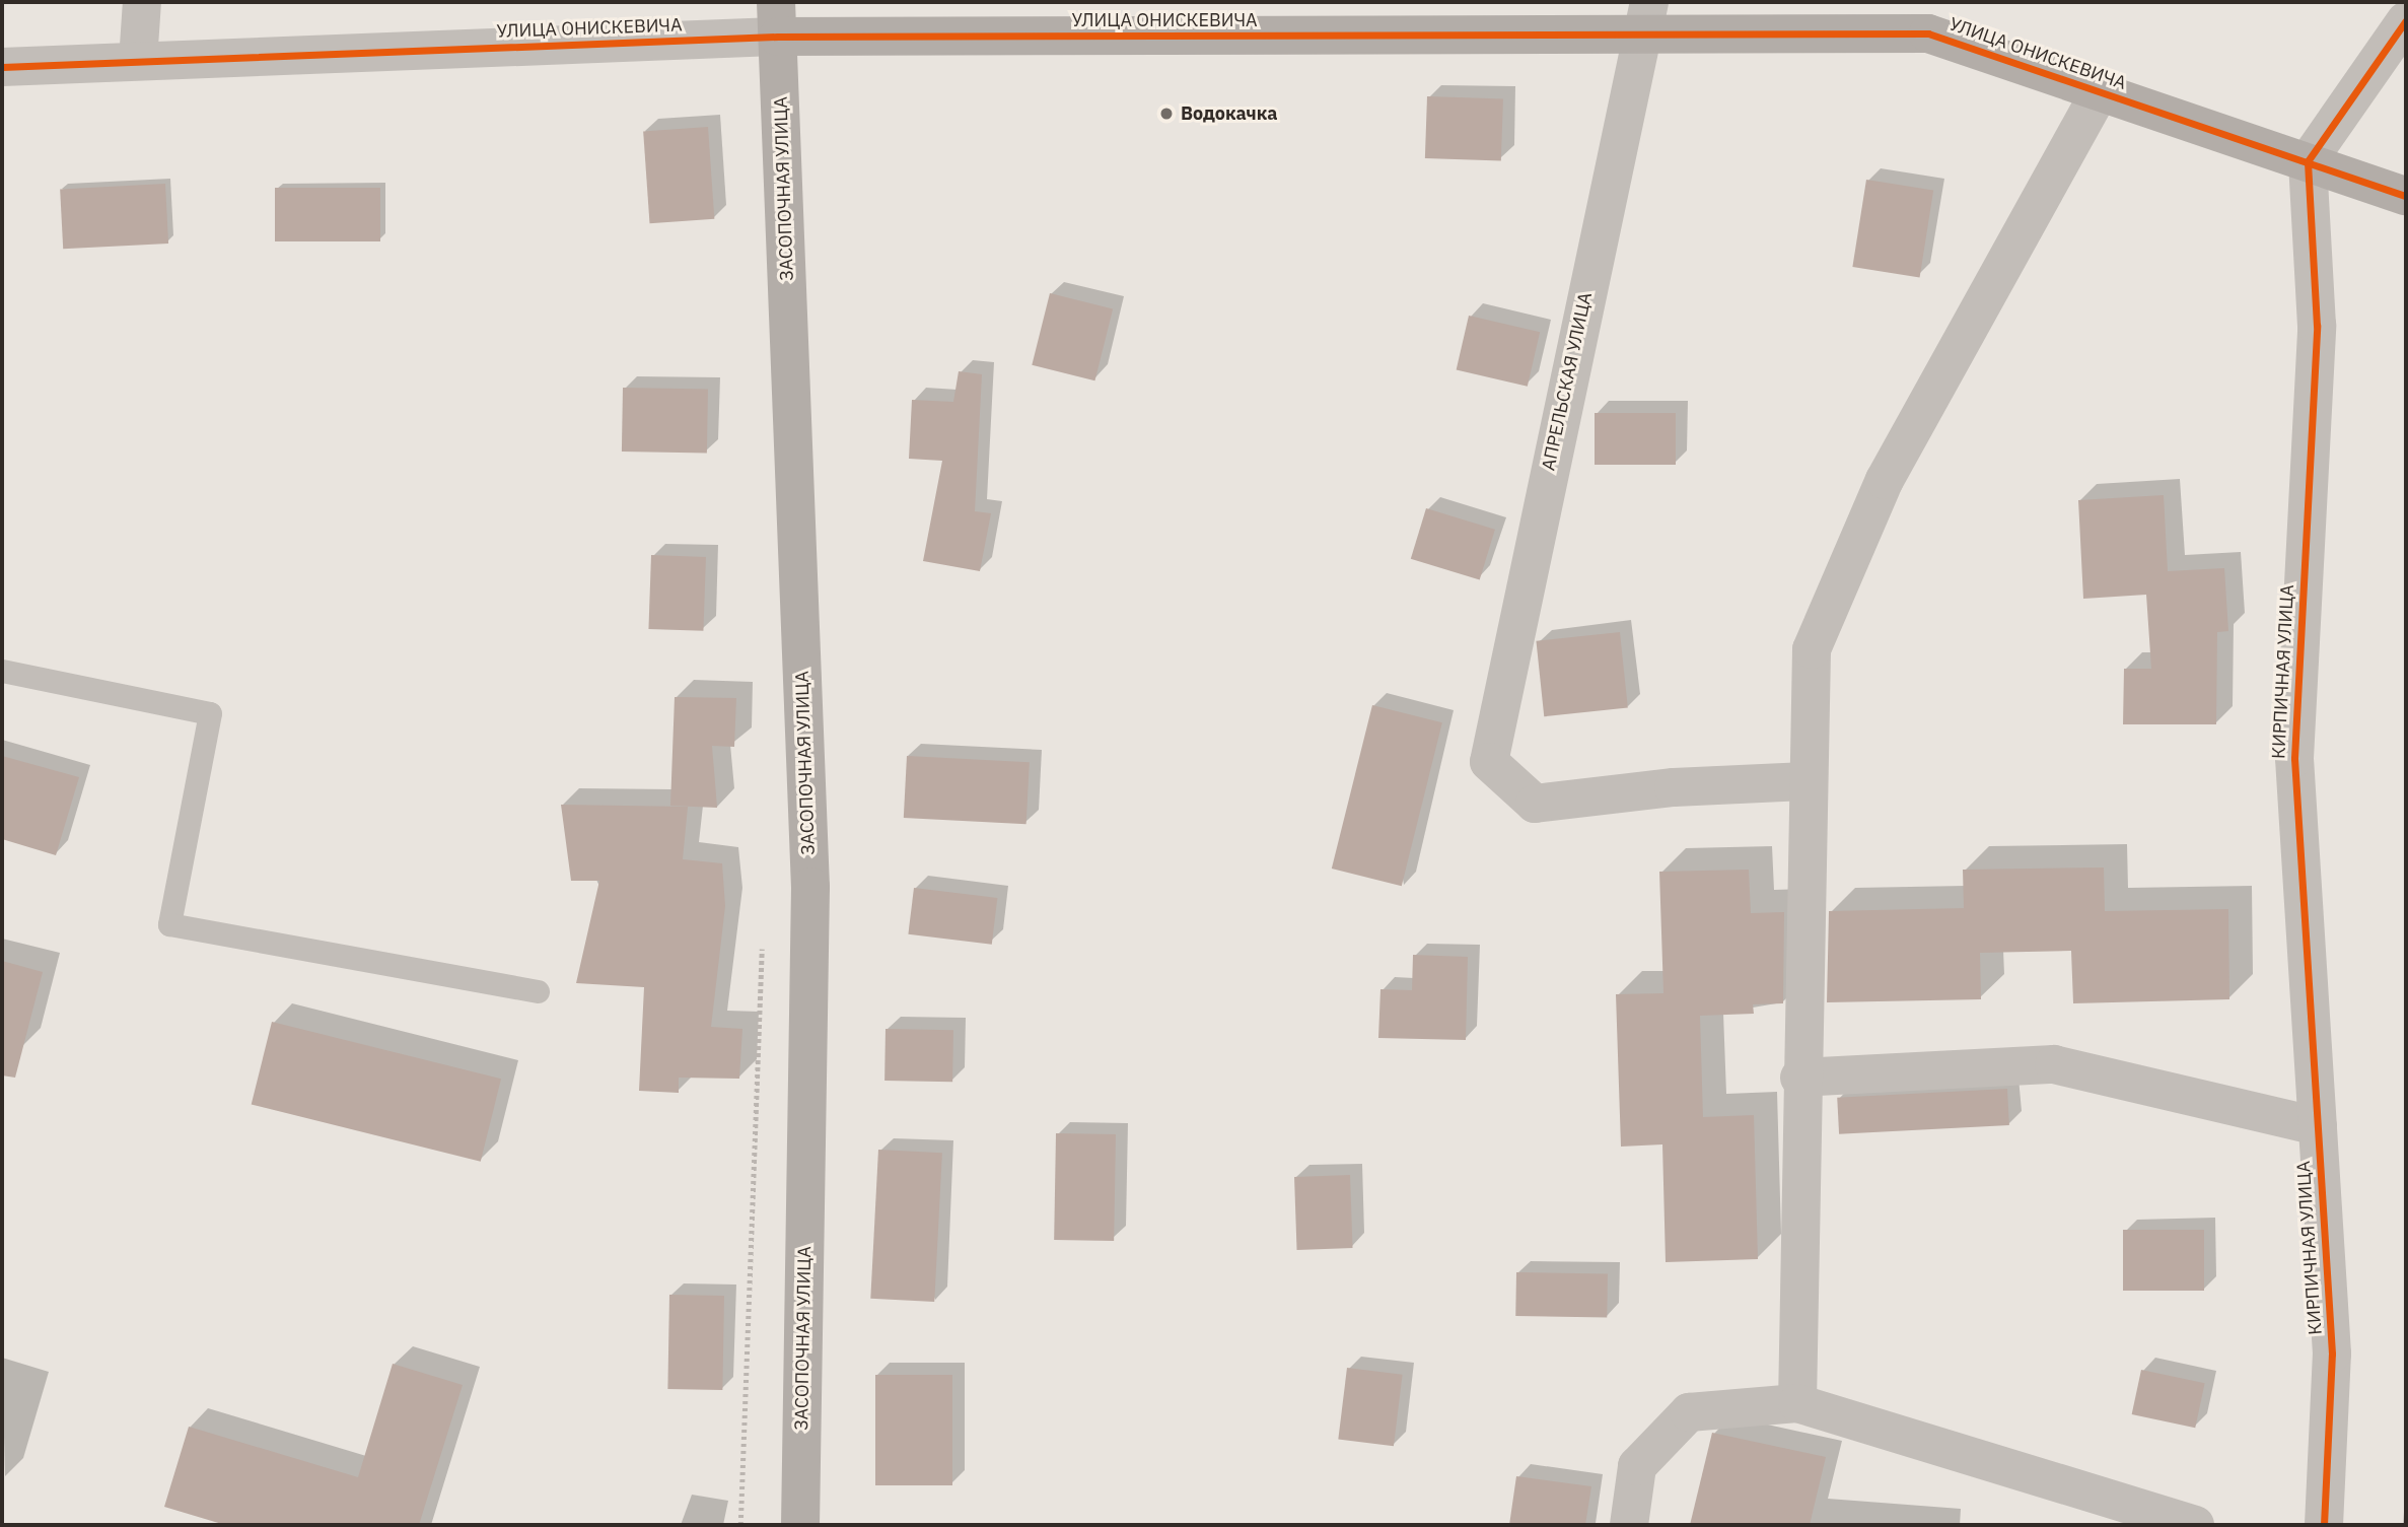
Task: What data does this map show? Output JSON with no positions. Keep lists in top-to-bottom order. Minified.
{"streets":{"street":["УЛИЦА ОНИСКЕВИЧА","ЗАСОПОЧНАЯ УЛИЦА","АПРЕЛЬСКАЯ УЛИЦА","КИРПИЧНАЯ УЛИЦА"]},"crossings":[["УЛИЦА ОНИСКЕВИЧА","ЗАСОПОЧНАЯ УЛИЦА"],["УЛИЦА ОНИСКЕВИЧА","АПРЕЛЬСКАЯ УЛИЦА"],["УЛИЦА ОНИСКЕВИЧА","КИРПИЧНАЯ УЛИЦА"]],"places":["Водокачка"]}
